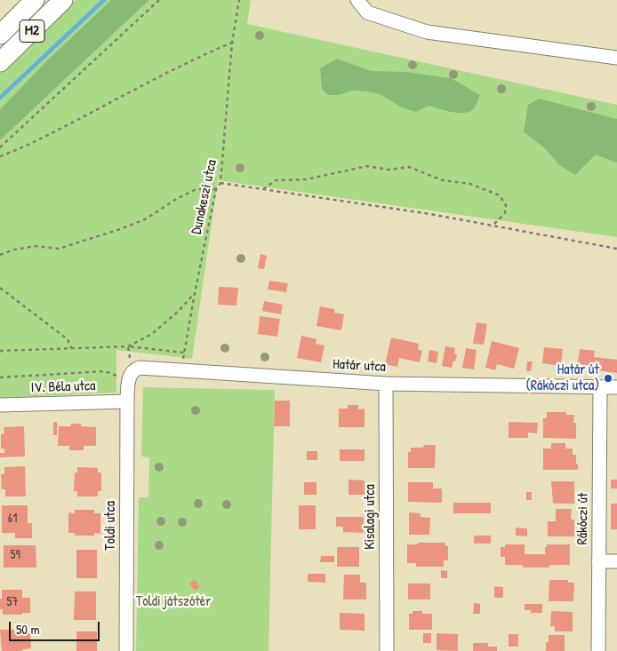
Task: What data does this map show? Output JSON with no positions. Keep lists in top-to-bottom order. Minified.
{"streets":{"highway":["M2"],"street":["Határ utca","IV. Béla utca","Kisalagi utca","Rákóczi út","Toldi utca"],"path":["Dunakeszi utca"]},"crossings":[["Dunakeszi utca","Határ utca"],["Határ utca","Kisalagi utca"],["Határ utca","Rákóczi út"],["IV. Béla utca","Toldi utca"]],"parks":["Toldi játszótér"],"places":["Határ út (Rákóczi utca)"],"house_numbers":["61","59","57"],"scale_bar":"50 m"}
